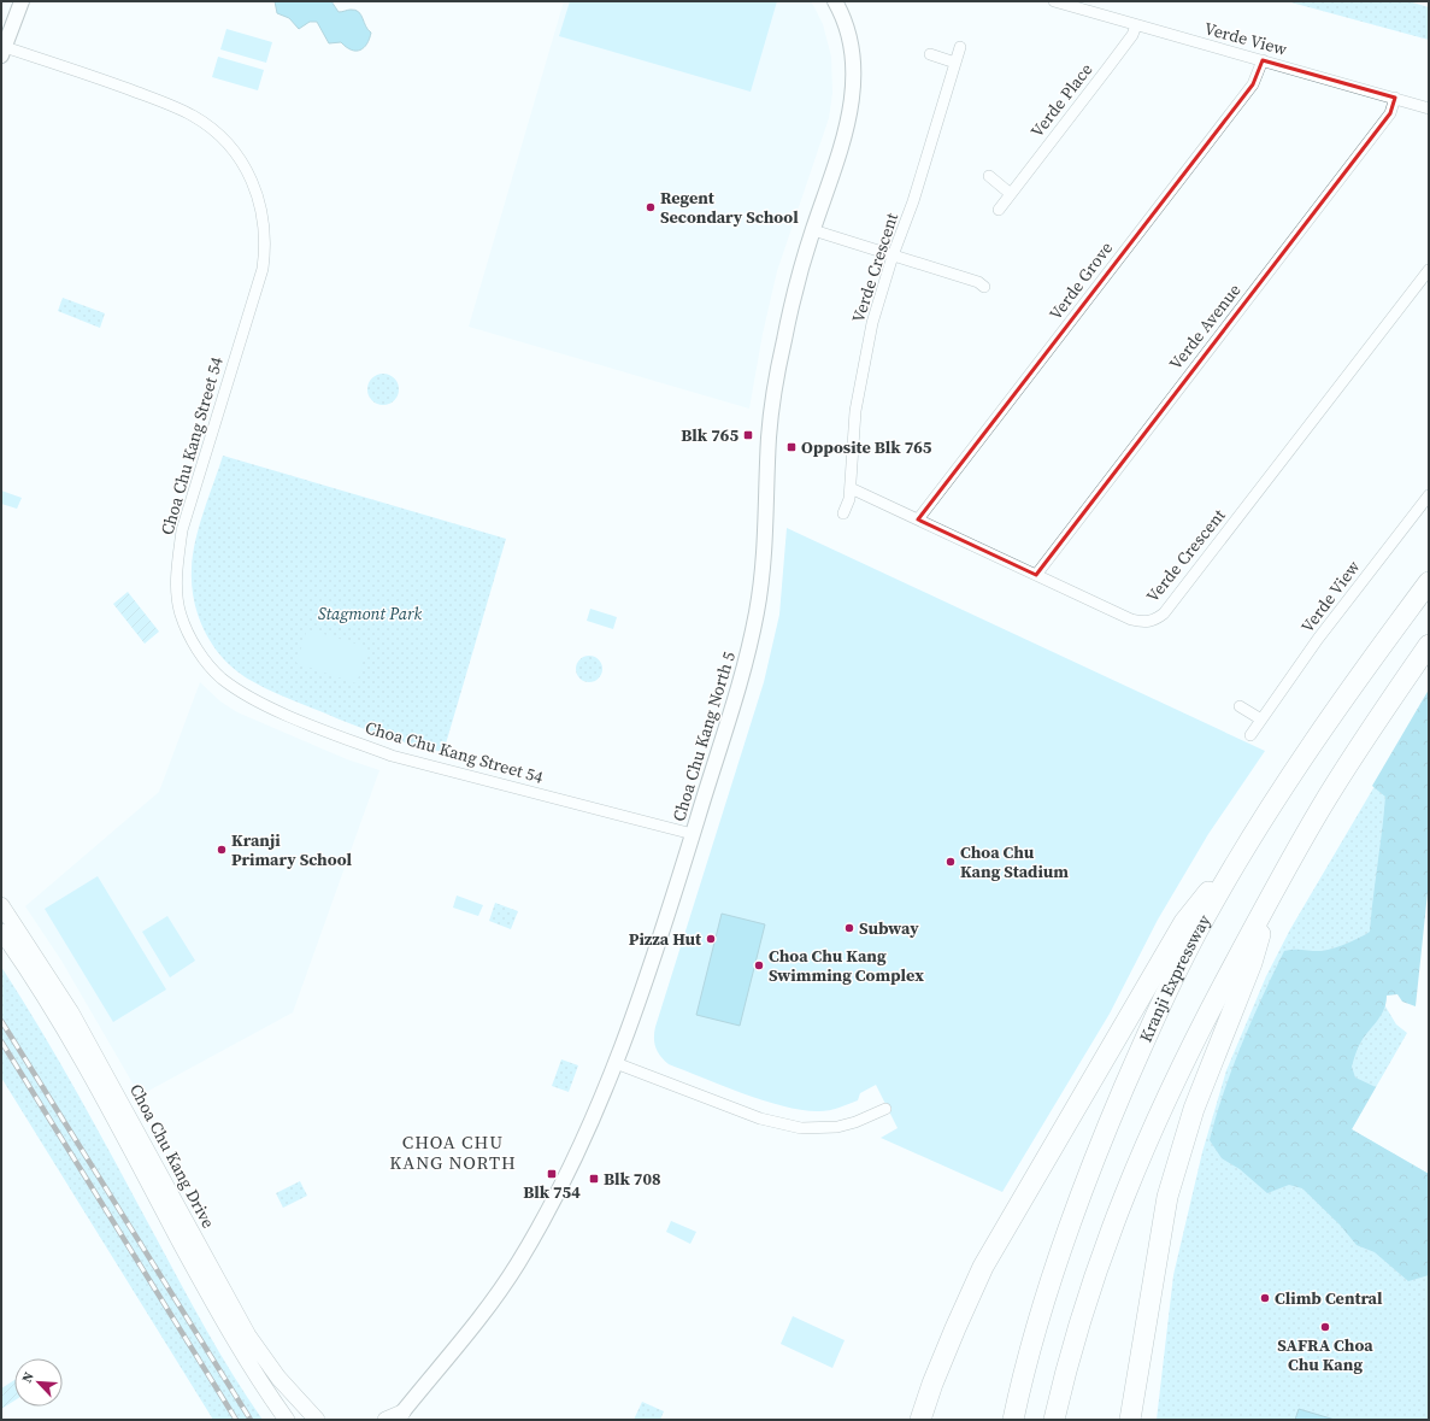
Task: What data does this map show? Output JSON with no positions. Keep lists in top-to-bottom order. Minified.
{"streets":{"highway":["Kranji Expressway"],"main road":["Choa Chu Kang Drive"],"street":["Verde View","Verde Place","Verde Crescent","Verde Grove","Verde Avenue","Choa Chu Kang Street 54","Choa Chu Kang North 5"]},"crossings":[["Verde View","Verde Place"],["Verde View","Verde Grove"],["Verde View","Verde Avenue"],["Verde Crescent","Verde Grove"],["Verde Crescent","Verde Avenue"],["Choa Chu Kang Street 54","Choa Chu Kang North 5"]],"districts":["CHOA CHU KANG NORTH"],"parks":["Stagmont Park"],"places":{"other":["Regent Secondary School","Kranji Primary School","Choa Chu Kang Stadium","Subway","Pizza Hut","Choa Chu Kang Swimming Complex","Climb Central","SAFRA Choa Chu Kang"],"transit":["Blk 765","Opposite Blk 765","Blk 754","Blk 708"]},"north":"top left"}
